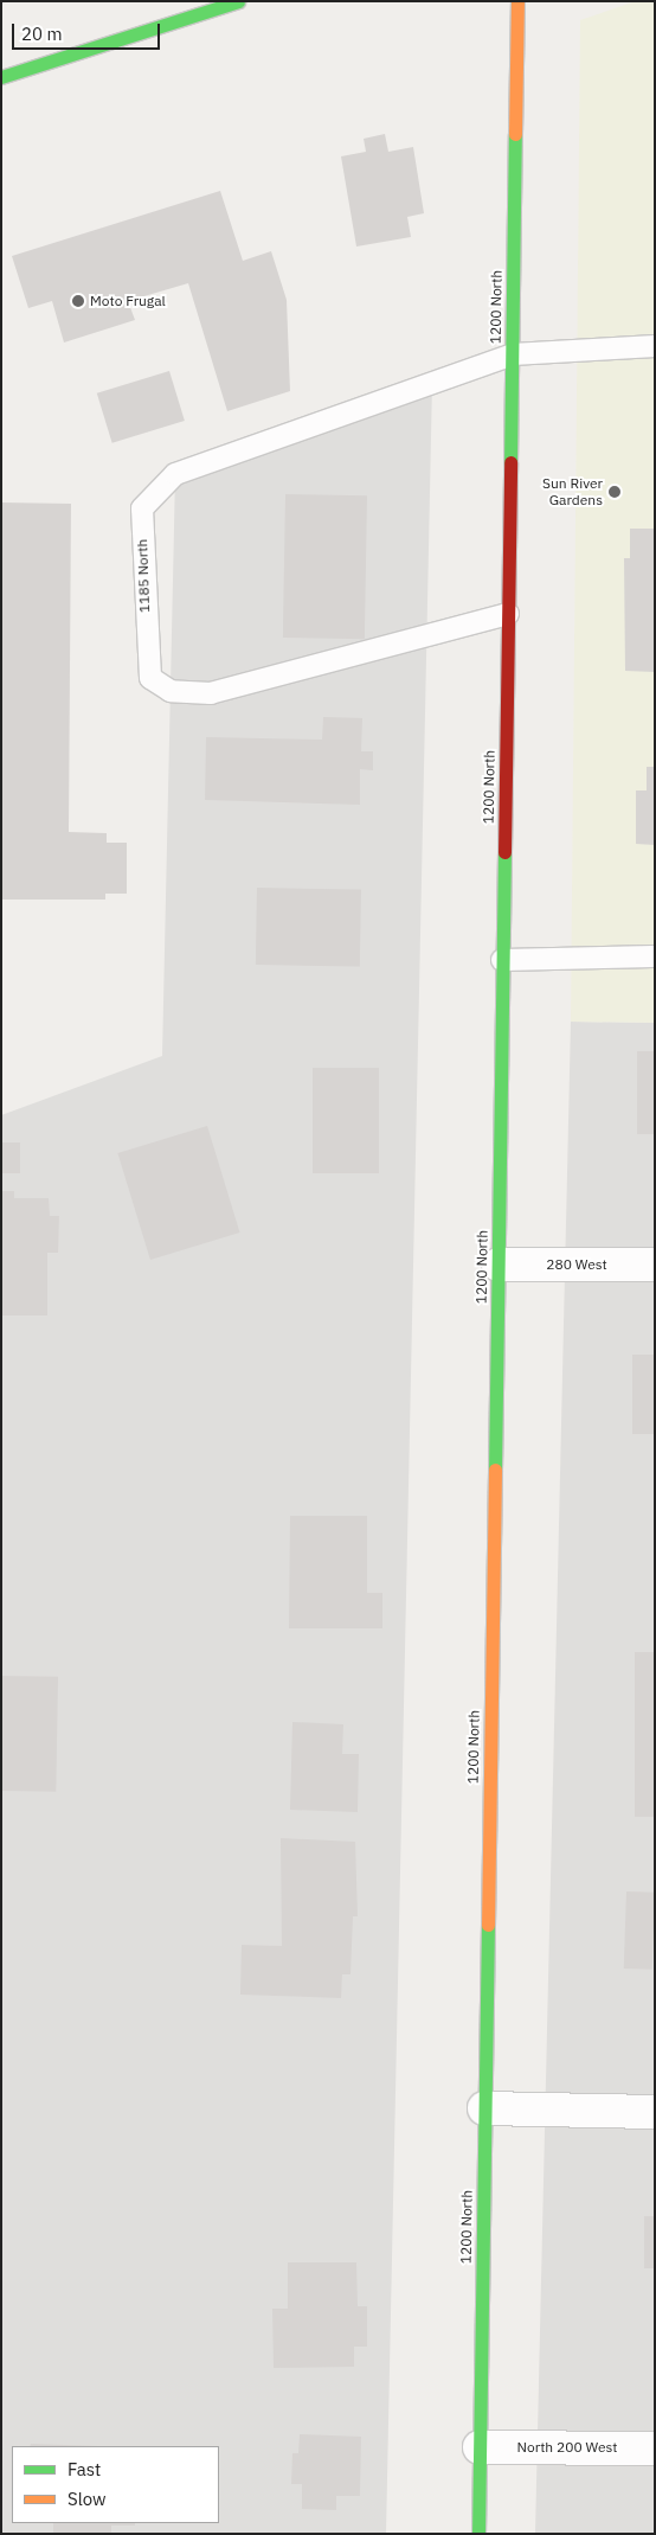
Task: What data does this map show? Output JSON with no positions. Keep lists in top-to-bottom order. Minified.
{"streets":{"street":["1200 North","280 West","North 200 West"],"lane":["1185 North"]},"crossings":[["1200 North","1185 North"],["1200 North","280 West"],["1200 North","North 200 West"]],"places":["Moto Frugal","Sun River Gardens"],"legend":["Fast","Slow"],"scale_bar":"20 m"}
